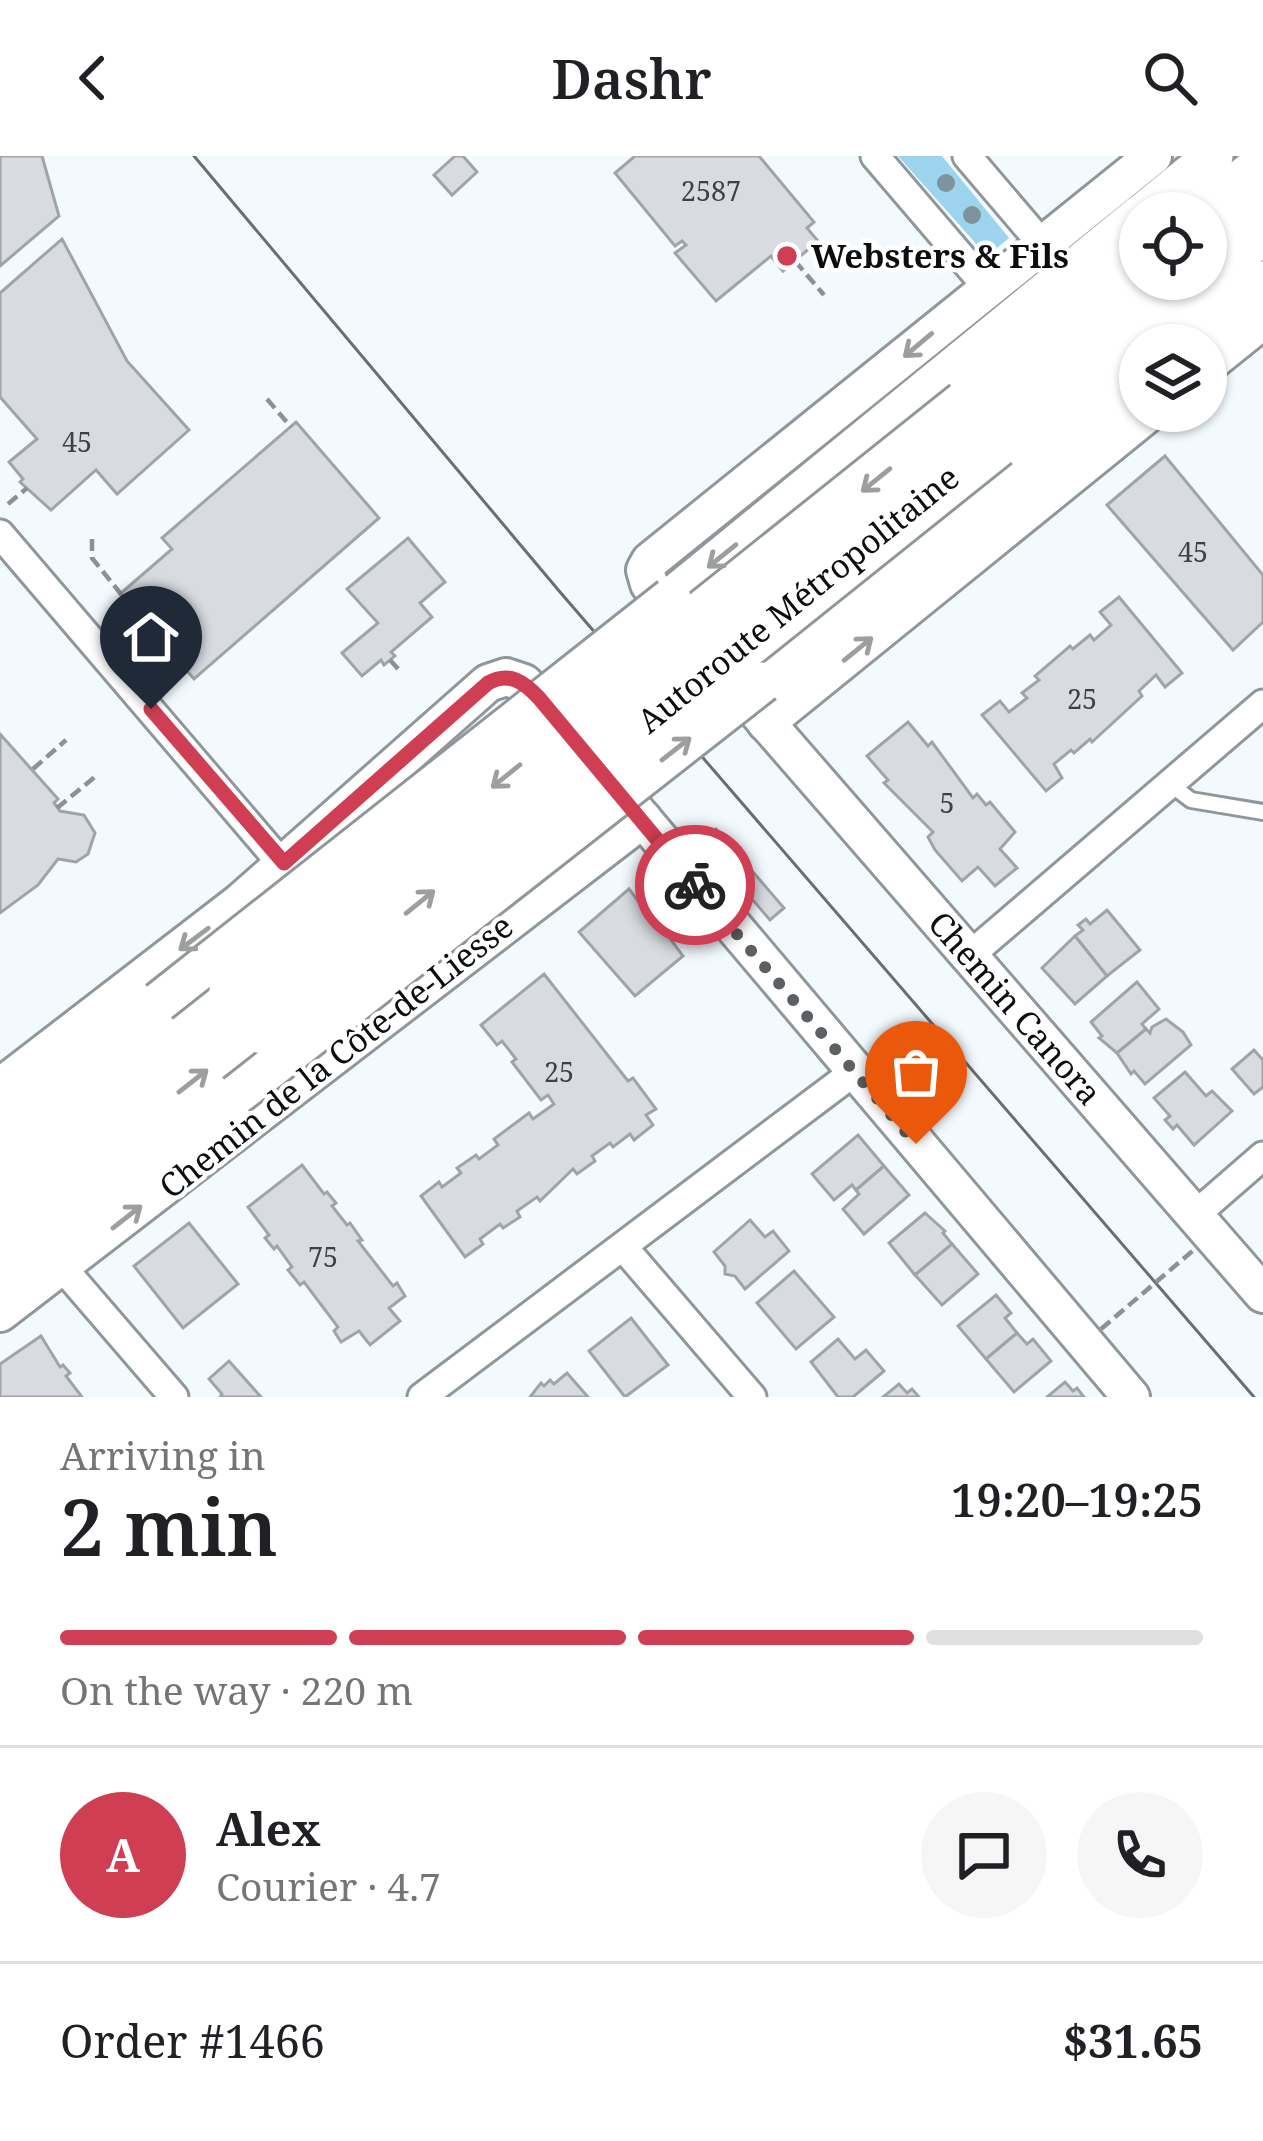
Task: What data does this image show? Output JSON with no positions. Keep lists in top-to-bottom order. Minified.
{"streets":{"highway":["Autoroute Métropolitaine"],"main road":["Chemin de la Côte-de-Liesse"],"street":["Chemin Canora"]},"crossings":[["Autoroute Métropolitaine","Chemin de la Côte-de-Liesse"]],"places":["Websters & Fils"],"house_numbers":["2587","45","45","25","5","25","75"],"page":{"header":"Dashr","heading":["2 min","Arriving in","19:20–19:25"],"panel":["Alex","Courier · 4.7","Order #1466","$31.65"],"bar":"On the way · 220 m","round":"A"}}
